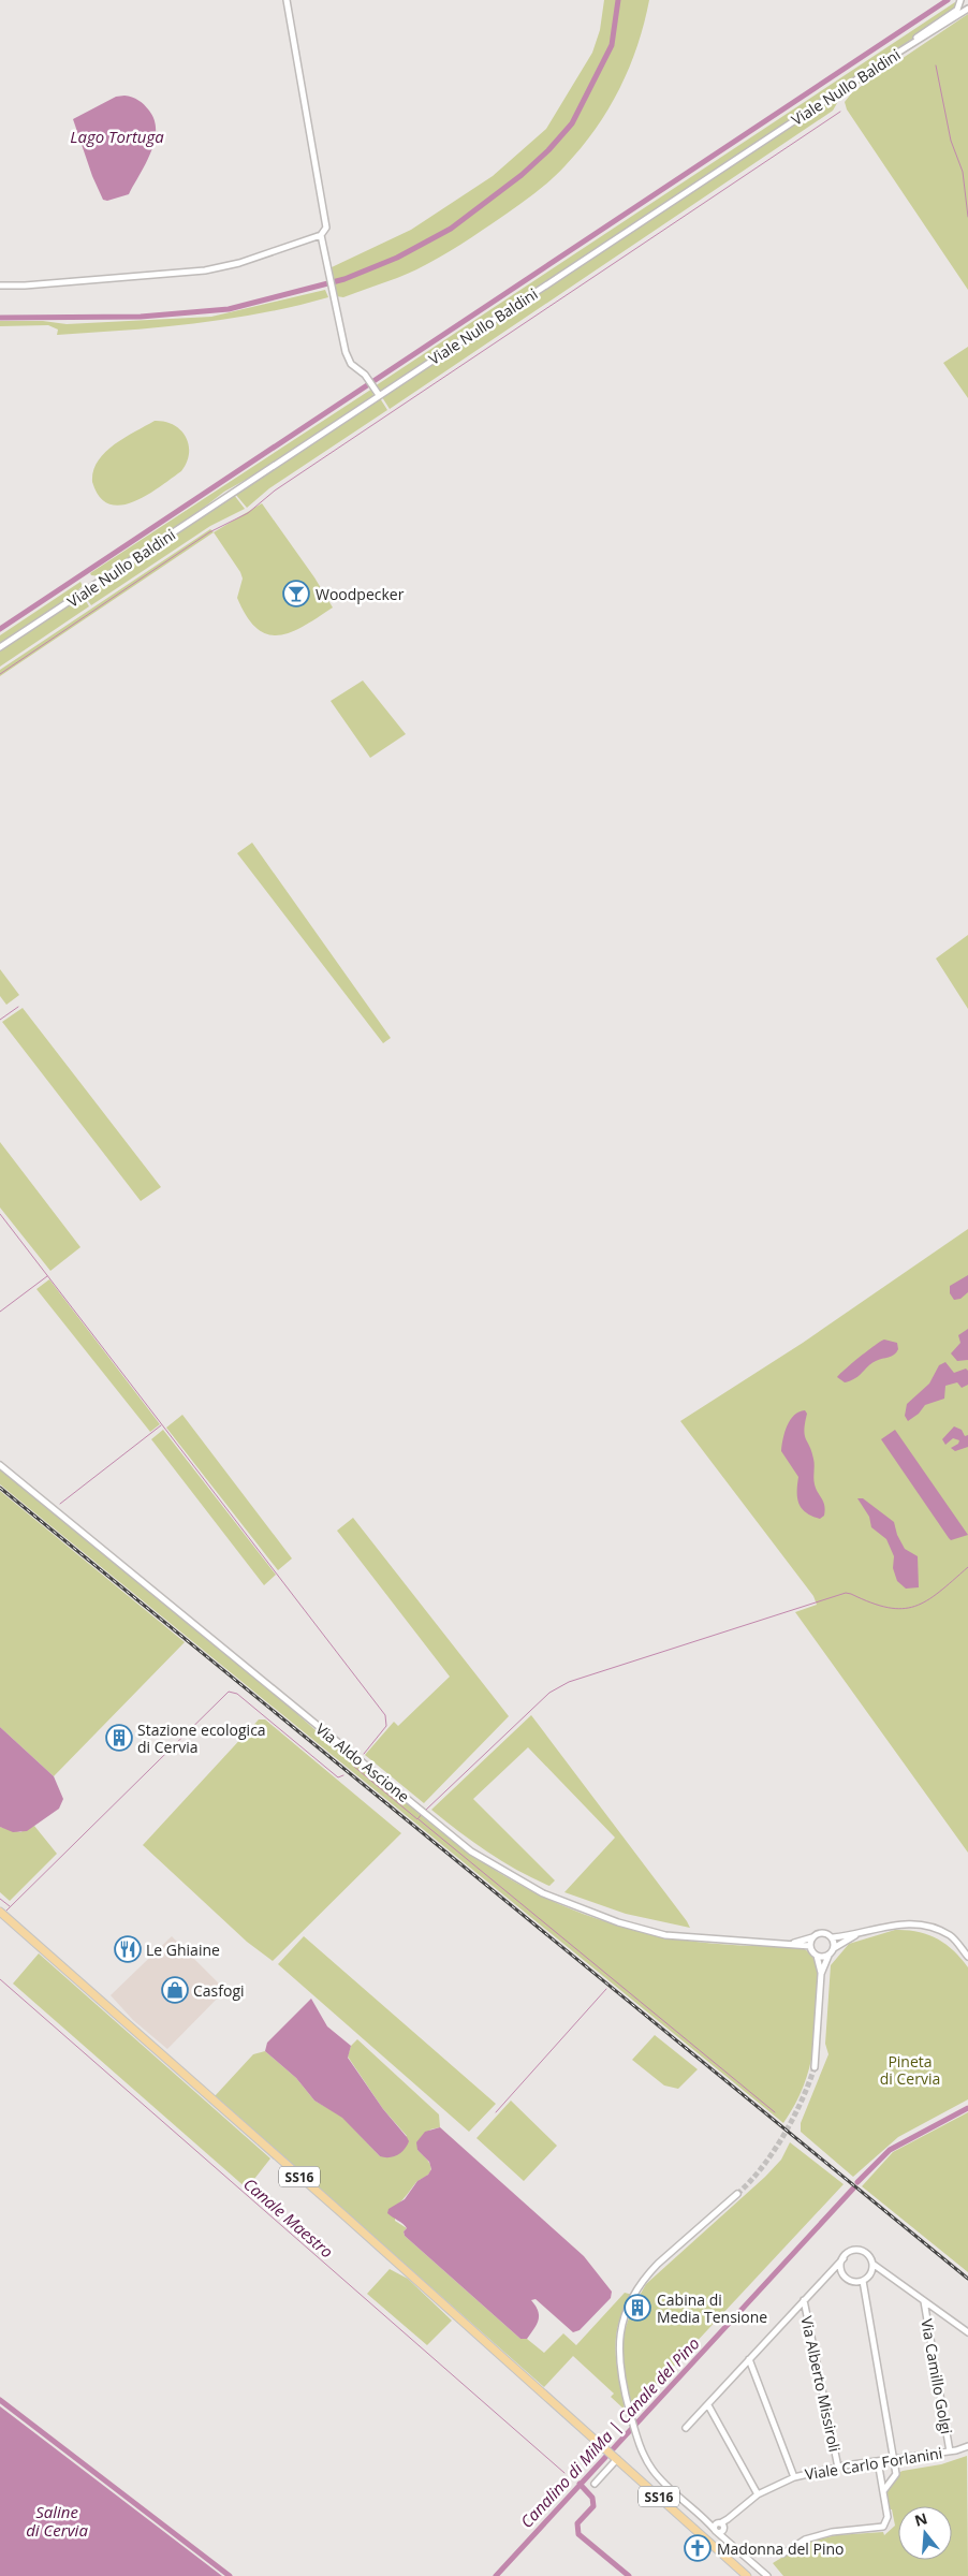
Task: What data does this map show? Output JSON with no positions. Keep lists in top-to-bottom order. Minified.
{"streets":{"main road":["SS16"],"street":["Viale Nullo Baldini","Via Aldo Ascione","Via Camillo Golgi","Via Alberto Missiroli","Viale Carlo Forlanini"]},"crossings":[["Via Camillo Golgi","Viale Carlo Forlanini"],["Via Alberto Missiroli","Viale Carlo Forlanini"]],"water":["Lago Tortuga","Canale Maestro","Canalino di MiMa | Canale del Pino","Saline di Cervia"],"parks":["Pineta di Cervia"],"places":{"bar":["Woodpecker"],"building":["Stazione ecologica di Cervia","Cabina di Media Tensione"],"restaurant":["Le Ghiaine"],"shop":["Casfogi"],"church":["Madonna del Pino"]},"north":"top"}
